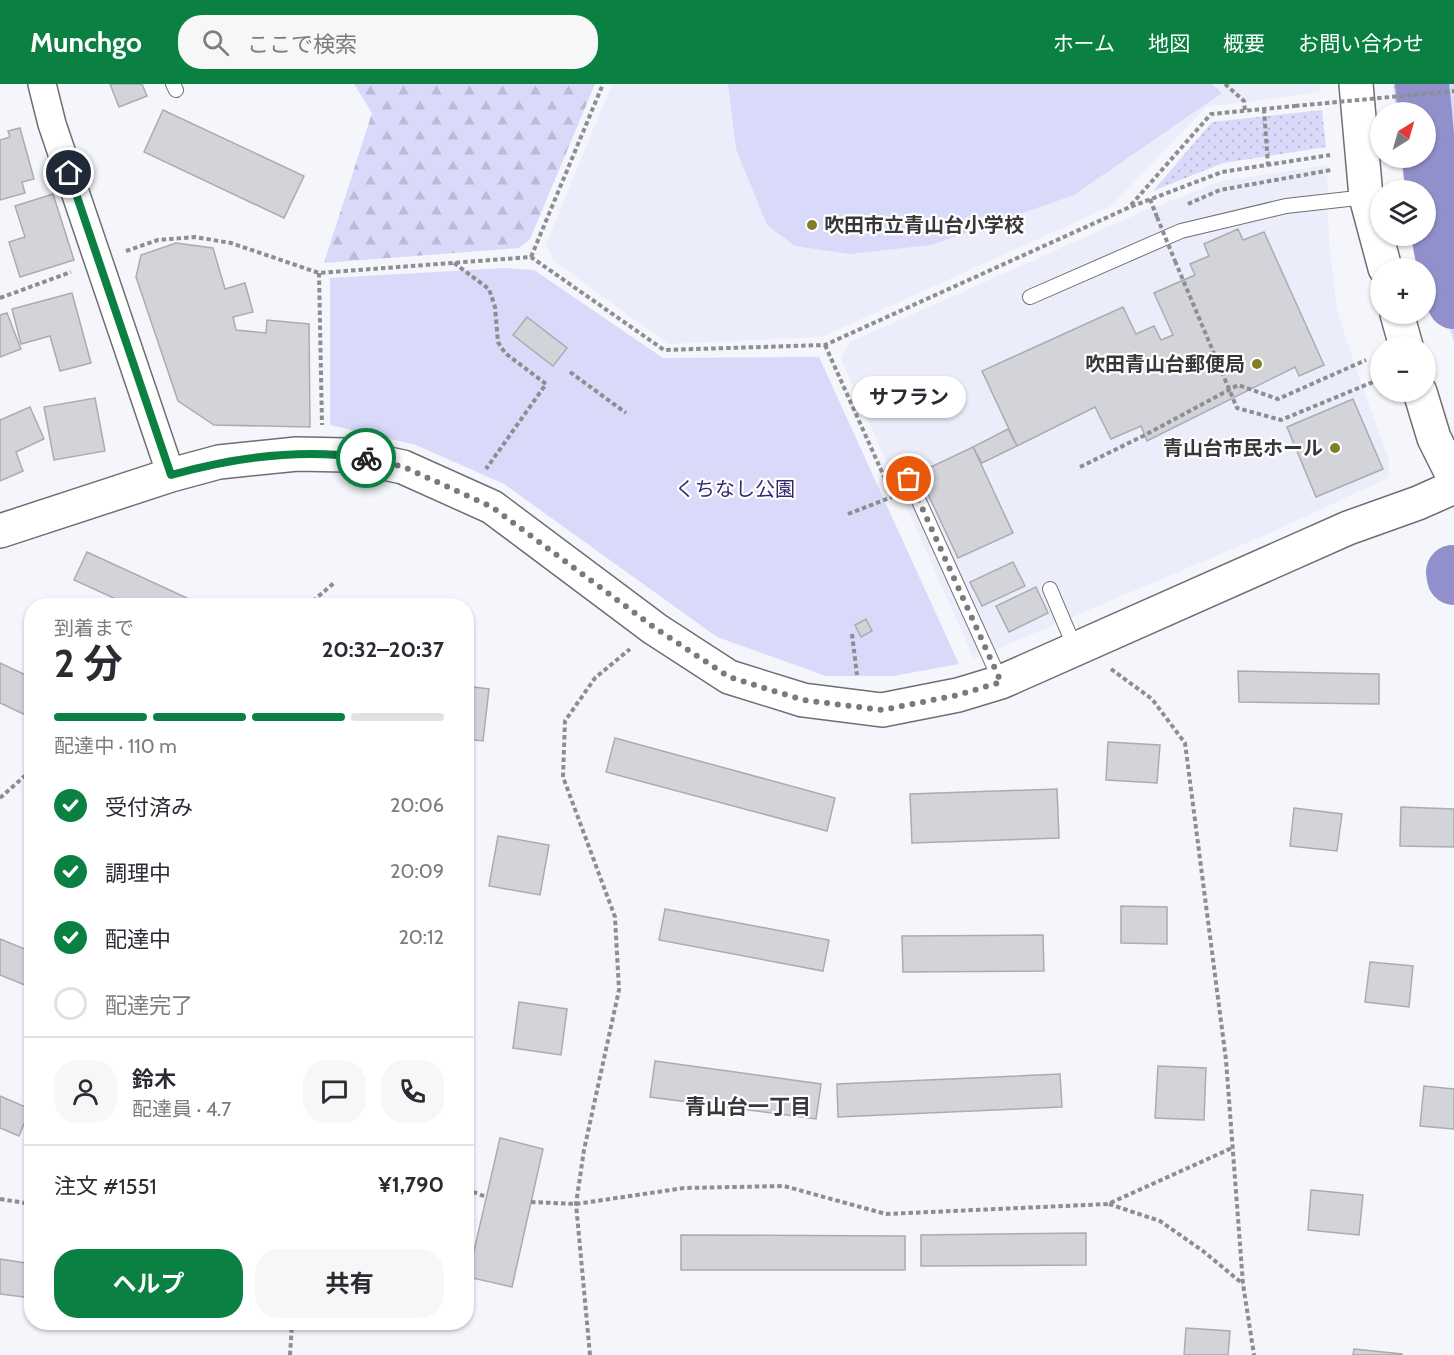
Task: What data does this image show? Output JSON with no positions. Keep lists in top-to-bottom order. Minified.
{"districts":["青山台一丁目"],"parks":["くちなし公園"],"places":["吹田市立青山台小学校","吹田青山台郵便局","青山台市民ホール","サフラン"],"north":"top right","page":{"header":"Munchgo","search":"ここで検索","nav":["ホーム","地図","概要","お問い合わせ"],"map_buttons":["+","−"],"bubble":"サフラン","heading":["2 分","到着まで","20:32–20:37"],"panel":["鈴木","配達員 · 4.7","注文 #1551","¥1,790"],"bar":"配達中 · 110 m","list":[["受付済み","20:06"],["調理中","20:09"],["配達中","20:12"],"配達完了"],"buttons":["ヘルプ","共有"]}}
